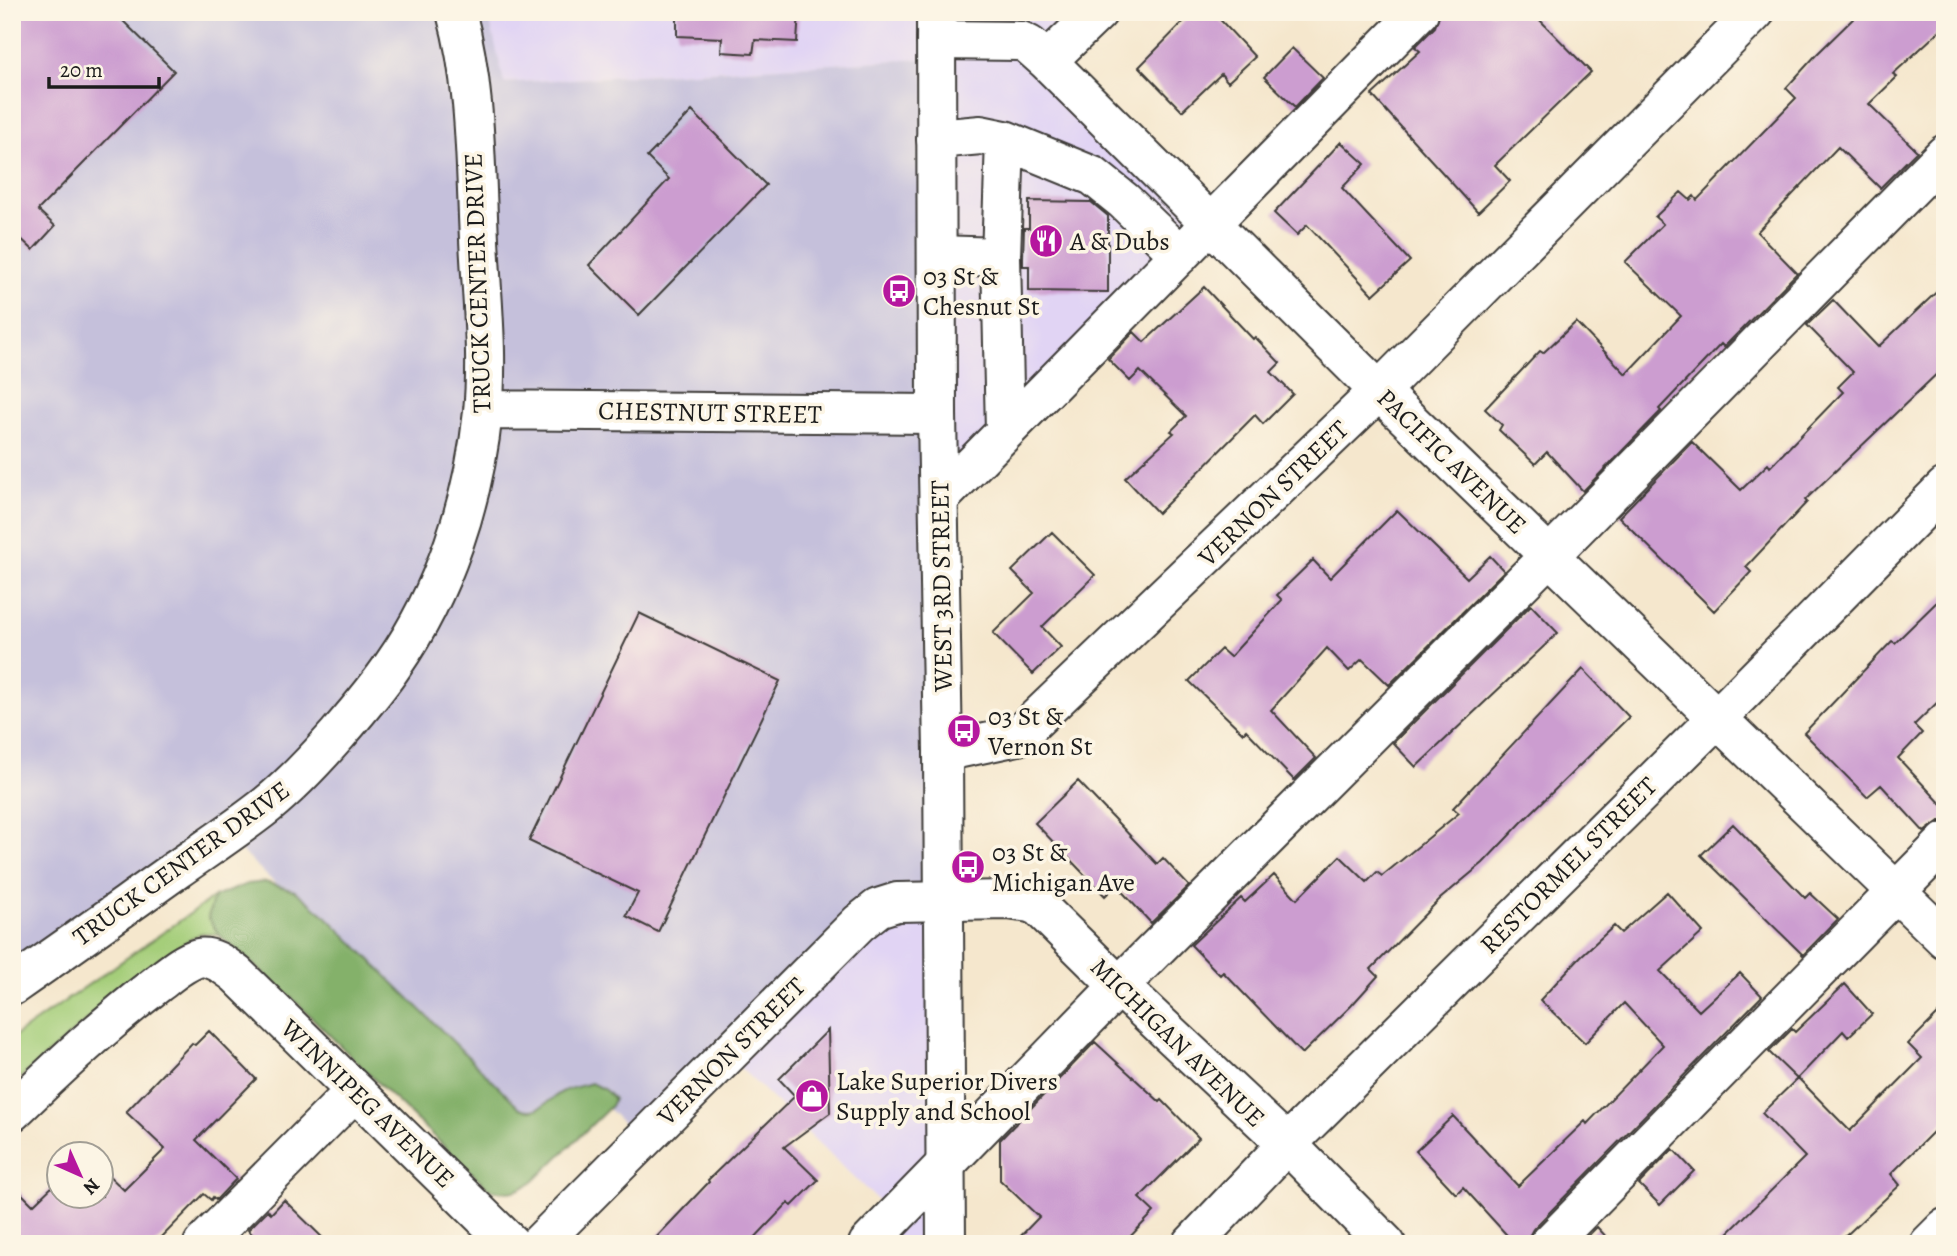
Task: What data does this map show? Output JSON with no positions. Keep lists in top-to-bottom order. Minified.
{"streets":{"street":["TRUCK CENTER DRIVE","CHESTNUT STREET","PACIFIC AVENUE","VERNON STREET","WEST 3RD STREET","RESTORMEL STREET","MICHIGAN AVENUE","WINNIPEG AVENUE"]},"crossings":[["TRUCK CENTER DRIVE","CHESTNUT STREET"],["CHESTNUT STREET","WEST 3RD STREET"],["PACIFIC AVENUE","VERNON STREET"],["PACIFIC AVENUE","WEST 3RD STREET"],["PACIFIC AVENUE","RESTORMEL STREET"],["VERNON STREET","WEST 3RD STREET"],["VERNON STREET","MICHIGAN AVENUE"],["WEST 3RD STREET","MICHIGAN AVENUE"],["RESTORMEL STREET","MICHIGAN AVENUE"]],"places":{"restaurant":["A & Dubs"],"bus stop":["03 St & Chesnut St","03 St & Vernon St","03 St & Michigan Ave"],"shop":["Lake Superior Divers Supply and School"]},"scale_bar":"20 m","north":"bottom right"}
